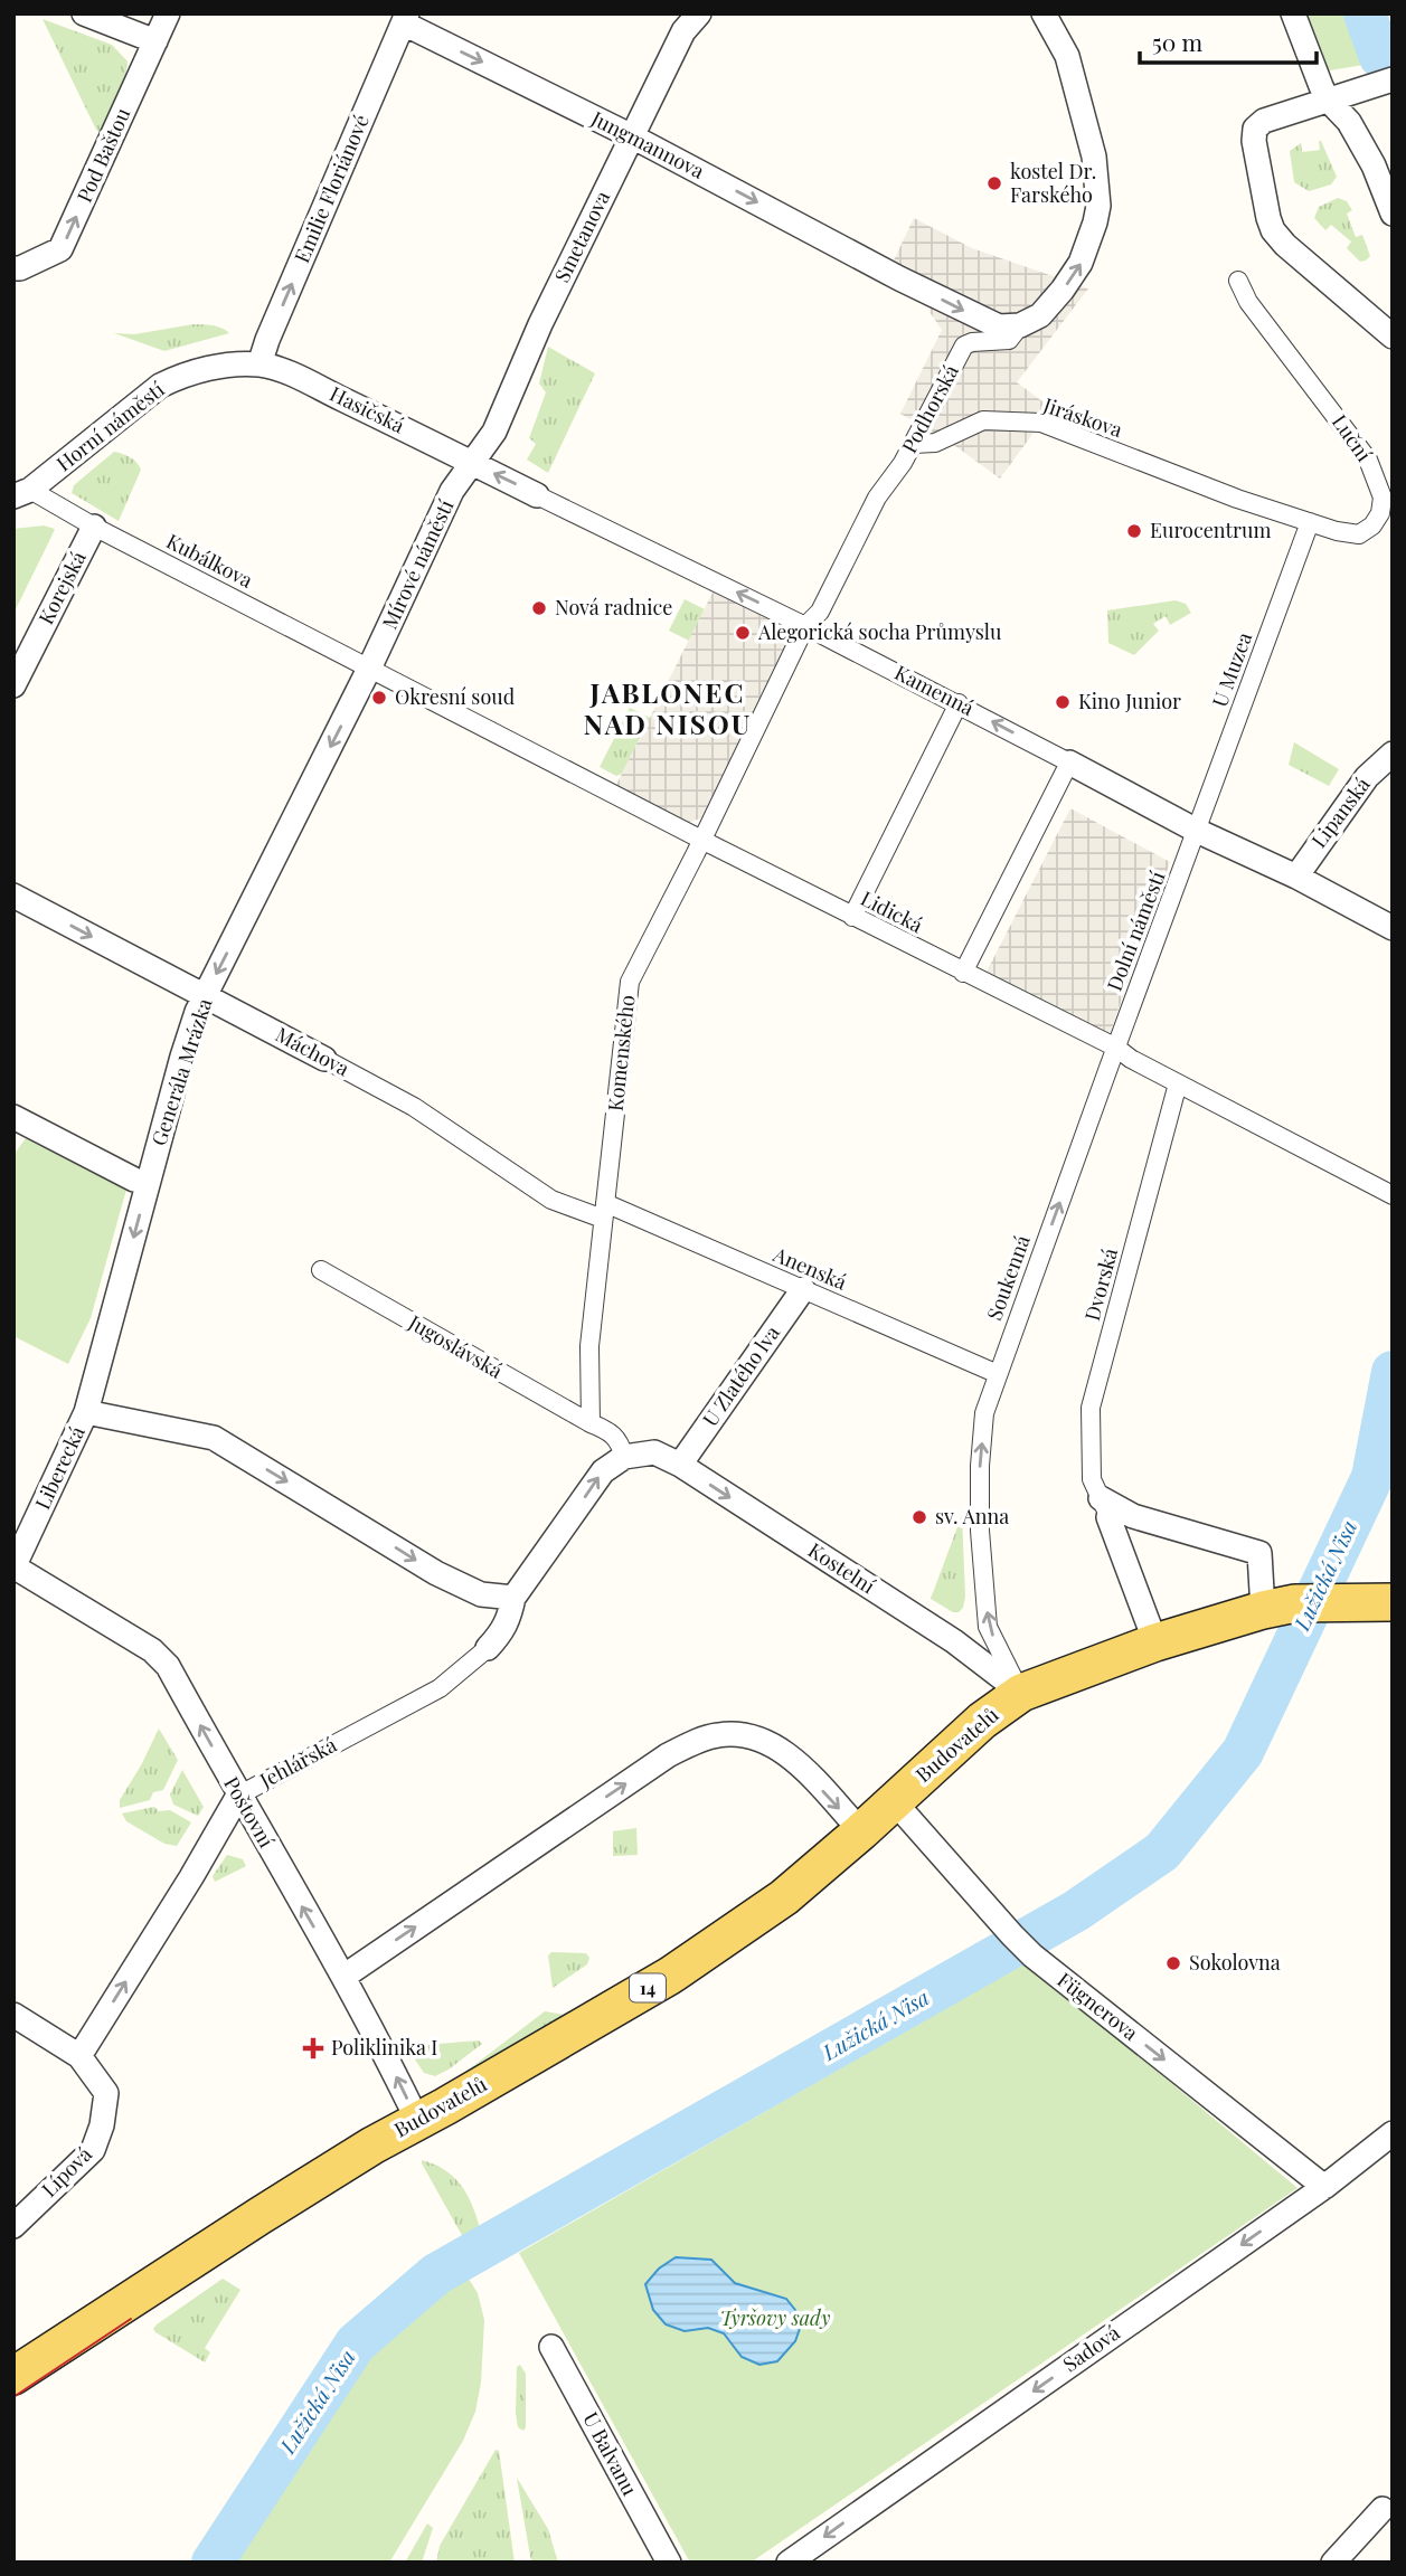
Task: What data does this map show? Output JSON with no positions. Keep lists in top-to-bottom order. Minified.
{"streets":{"main road":["Budovatelů","14"],"street":["Jungmannova","Pod Baštou","Emilie Floriánové","Smetanova","Podhorská","Hasičská","Jiráskova","Horní náměstí","Luční","Kubálkova","Mírové náměstí","Korejská","U Muzea","Kamenná","Lipanská","Lidická","Dolní náměstí","Máchova","Komenského","Generála Mrázka","Anenská","Soukenná","Dvorská","Jugoslávská","U Zlatého lva","Liberecká","Kostelní","Jehlářská","Poštovní","Fügnerova","Lípová","Sadová","U Balvanu"]},"crossings":[["Jungmannova","Emilie Floriánové"],["Jungmannova","Smetanova"],["Jungmannova","Podhorská"],["Emilie Floriánové","Hasičská"],["Emilie Floriánové","Horní náměstí"],["Smetanova","Hasičská"],["Smetanova","Mírové náměstí"],["Smetanova","Kamenná"],["Podhorská","Jiráskova"],["Podhorská","Kamenná"],["Podhorská","Komenského"],["Hasičská","Horní náměstí"],["Hasičská","Mírové náměstí"],["Hasičská","Kamenná"],["Jiráskova","Luční"],["Horní náměstí","Kubálkova"],["Luční","U Muzea"],["Kubálkova","Mírové náměstí"],["Kubálkova","Korejská"],["Kubálkova","Lidická"],["Kubálkova","Generála Mrázka"],["Mírové náměstí","Kamenná"],["Mírové náměstí","Lidická"],["Mírové náměstí","Generála Mrázka"],["U Muzea","Kamenná"],["U Muzea","Dolní náměstí"],["Kamenná","Lipanská"],["Kamenná","Dolní náměstí"],["Kamenná","Komenského"],["Lidická","Dolní náměstí"],["Lidická","Komenského"],["Lidická","Generála Mrázka"],["Lidická","Soukenná"],["Lidická","Dvorská"],["Dolní náměstí","Soukenná"],["Máchova","Komenského"],["Máchova","Generála Mrázka"],["Máchova","Anenská"],["Komenského","Anenská"],["Komenského","Jugoslávská"],["Generála Mrázka","Liberecká"],["Anenská","Soukenná"],["Anenská","U Zlatého lva"],["Soukenná","Kostelní"],["Soukenná","Budovatelů"],["Soukenná","14"],["U Zlatého lva","Kostelní"],["Liberecká","Poštovní"],["Kostelní","Budovatelů"],["Kostelní","14"],["Budovatelů","Poštovní"],["Budovatelů","14"],["Budovatelů","Fügnerova"],["Jehlářská","Poštovní"],["Jehlářská","Lípová"],["Fügnerova","Sadová"]],"one_way":["Jungmannova","Pod Baštou","Emilie Floriánové","Podhorská","Kamenná","Generála Mrázka","Soukenná","Kostelní","Jehlářská","Poštovní","Fügnerova","Sadová"],"districts":["JABLONEC NAD NISOU"],"water":["Lužická Nisa"],"parks":["Tyršovy sady"],"places":{"other":["kostel Dr. Farského","Eurocentrum","Nová radnice","Alegorická socha Průmyslu","Okresní soud","Kino Junior","sv. Anna","Sokolovna"],"health":["Poliklinika I"]},"scale_bar":"50 m"}
